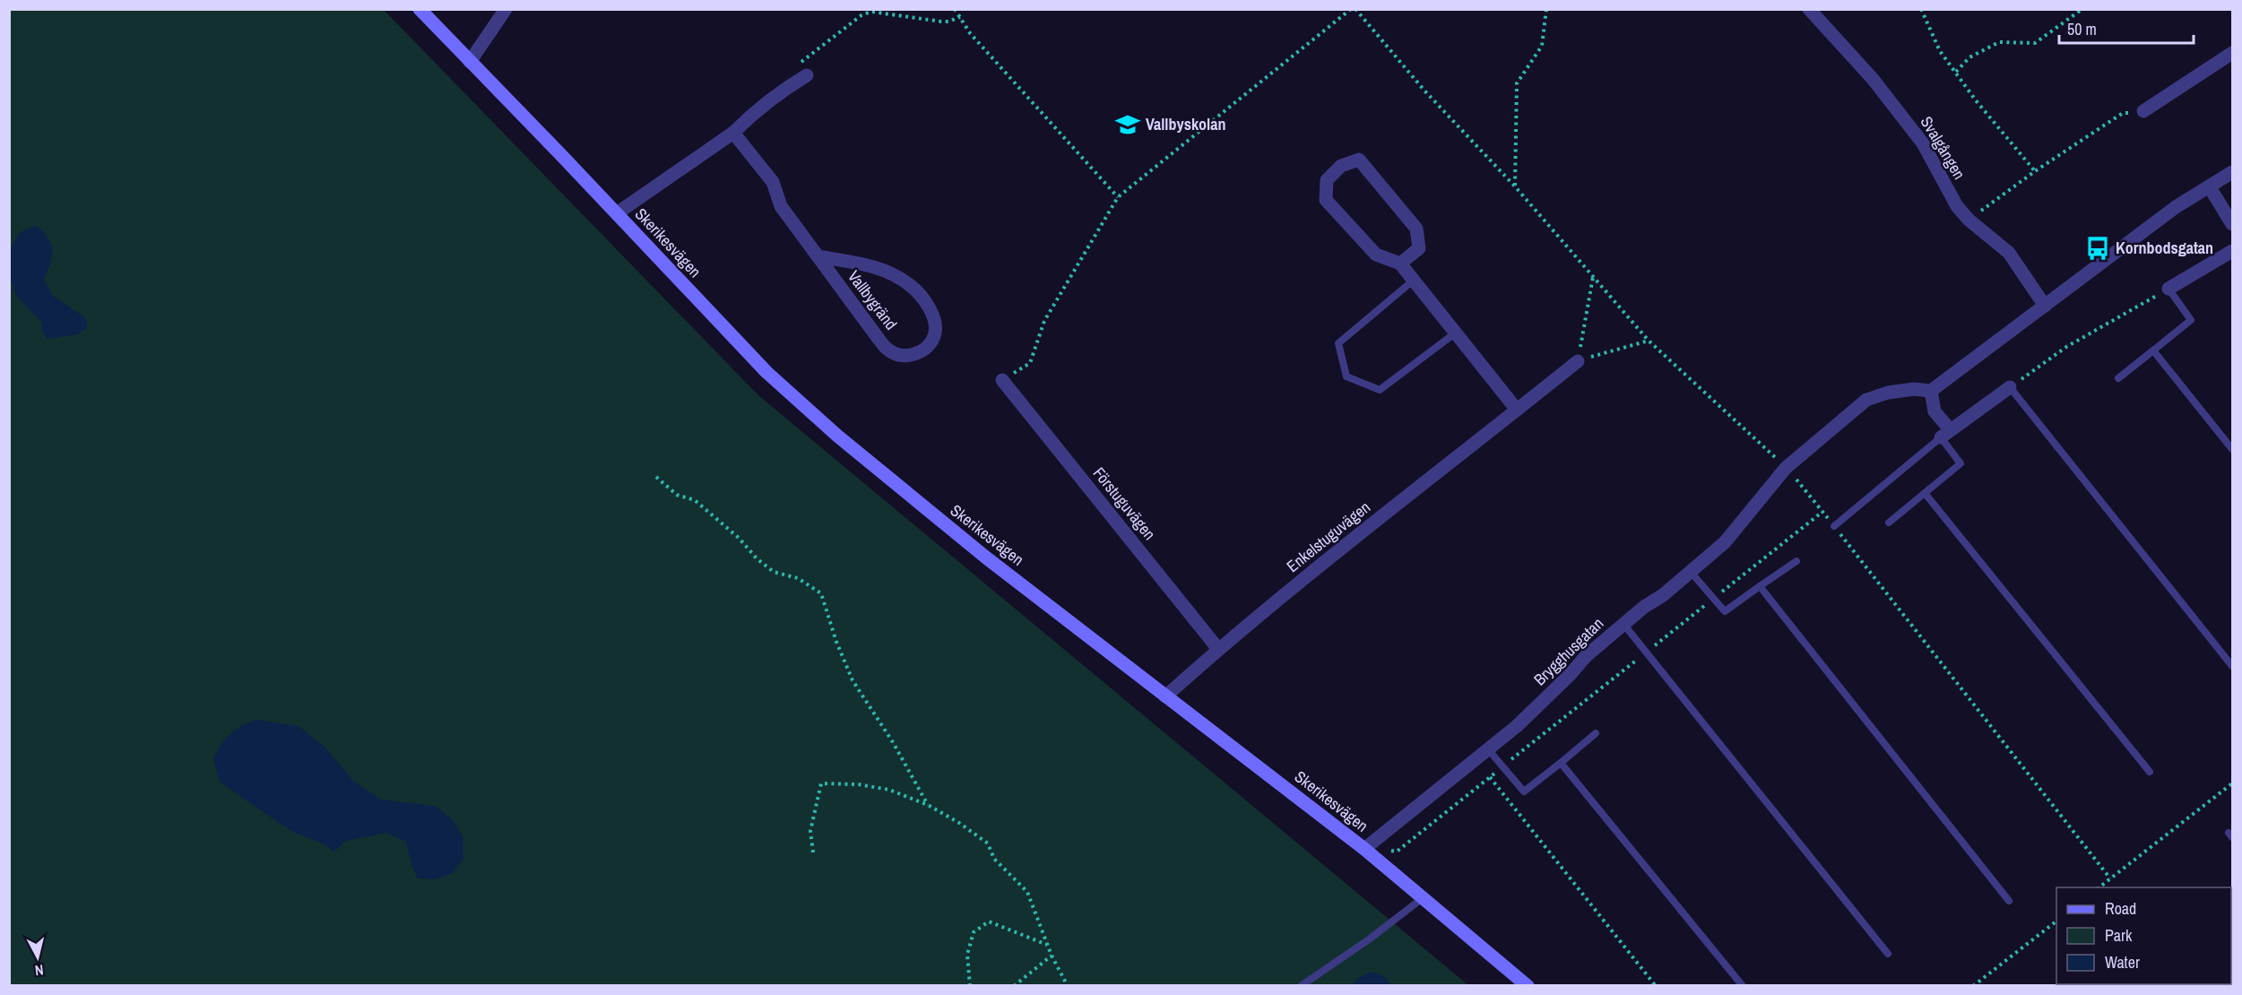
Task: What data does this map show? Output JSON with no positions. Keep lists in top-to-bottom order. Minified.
{"streets":{"street":["Svalgången","Skerikesvägen","Vallbygränd","Förstuguvägen","Enkelstuguvägen","Brygghusgatan"]},"crossings":[["Skerikesvägen","Enkelstuguvägen"],["Skerikesvägen","Brygghusgatan"],["Förstuguvägen","Enkelstuguvägen"]],"places":{"school or university":["Vallbyskolan"],"bus stop":["Kornbodsgatan"]},"legend":["Road","Park","Water"],"scale_bar":"50 m","north":"bottom"}
